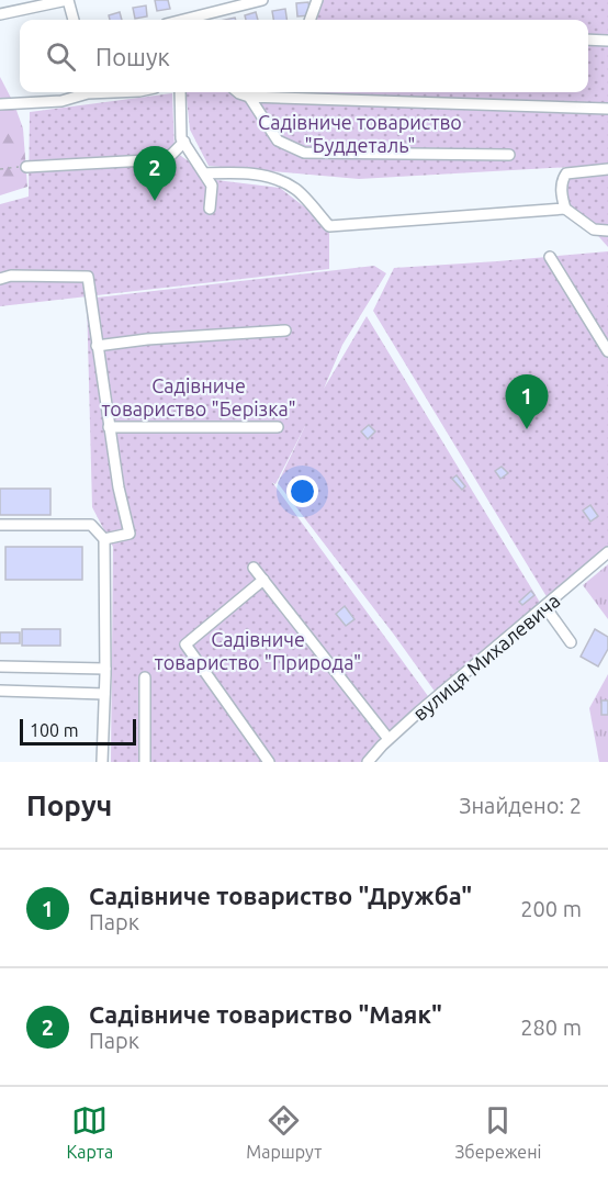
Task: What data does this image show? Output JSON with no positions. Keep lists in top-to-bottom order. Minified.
{"streets":{"street":["вулиця Михалевича"]},"parks":["Садівниче товариство \"Буддеталь\"","Садівниче товариство \"Берізка\"","Садівниче товариство \"Природа\""],"scale_bar":"100 m","page":{"search":"Пошук","pins":["2","1"],"scale":"100 m","heading":["Поруч","Знайдено: 2"],"list":[{"mark":"1","name":"Садівниче товариство \"Дружба\"","note":"Парк","value":"200 m"},{"mark":"2","name":"Садівниче товариство \"Маяк\"","note":"Парк","value":"280 m"}],"nav":["Карта","Маршрут","Збережені"]}}
